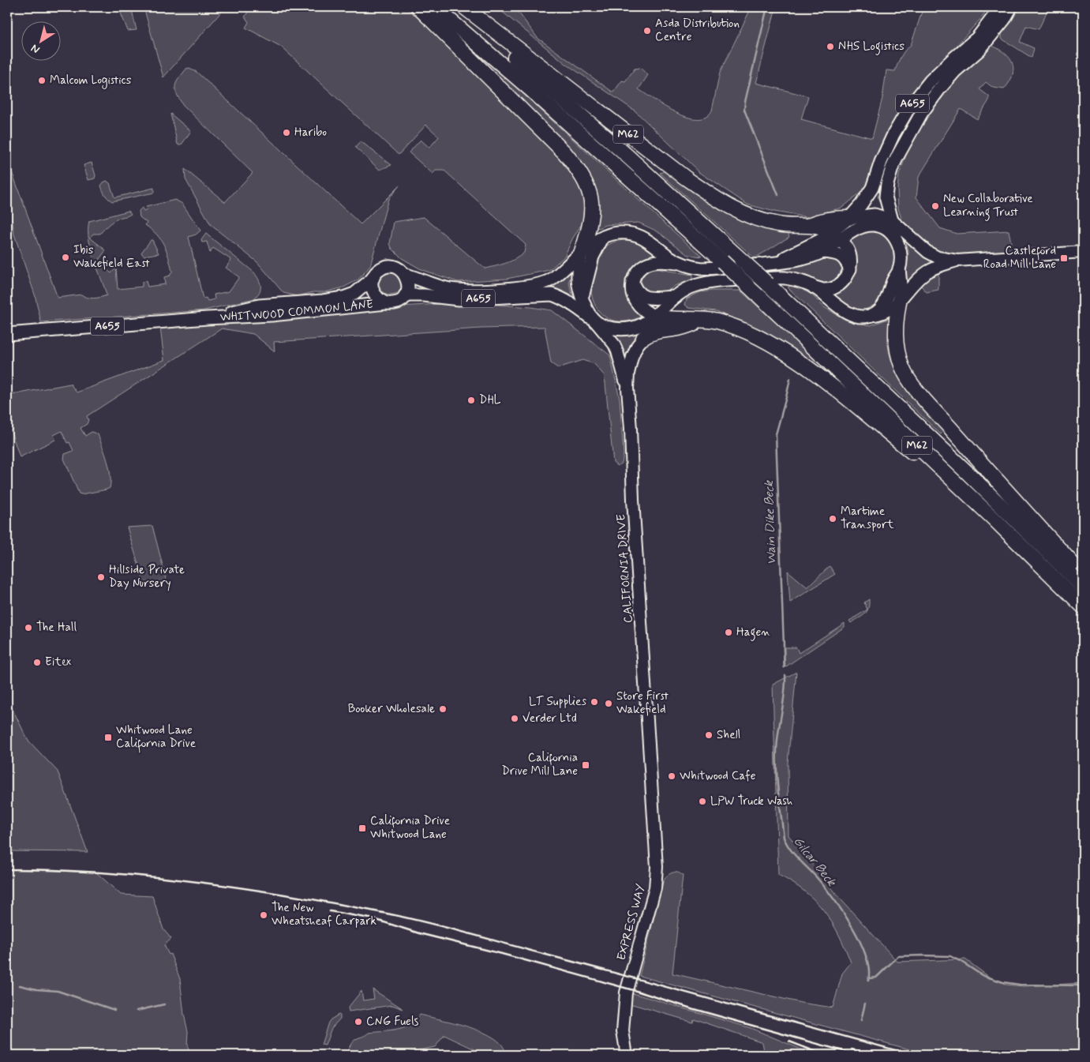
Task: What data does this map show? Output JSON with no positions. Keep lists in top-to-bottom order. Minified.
{"streets":{"highway":["M62"],"main road":["A655","WHITWOOD COMMON LANE"],"street":["CALIFORNIA DRIVE","EXPRESS WAY"]},"crossings":[["A655","M62"],["A655","WHITWOOD COMMON LANE"],["A655","CALIFORNIA DRIVE"],["M62","CALIFORNIA DRIVE"],["CALIFORNIA DRIVE","EXPRESS WAY"]],"water":["Wain Dike Beck","Gilcar Beck"],"places":{"other":["Asda Distribution Centre","NHS Logistics","Malcom Logistics","Haribo","New Collaborative Learning Trust","Ibis Wakefield East","DHL","Martime Transport","Hillside Private Day Nursery","The Hall","Hagen","Eitex","LT Supplies","Store First Wakefield","Booker Wholesale","Verder Ltd","Shell","Whitwood Cafe","LPW Truck Wash","The New Wheatsheaf Carpark","CNG Fuels"],"transit":["Castleford Road Mill Lane","Whitwood Lane California Drive","California Drive Mill Lane","California Drive Whitwood Lane"]},"north":"bottom left"}
